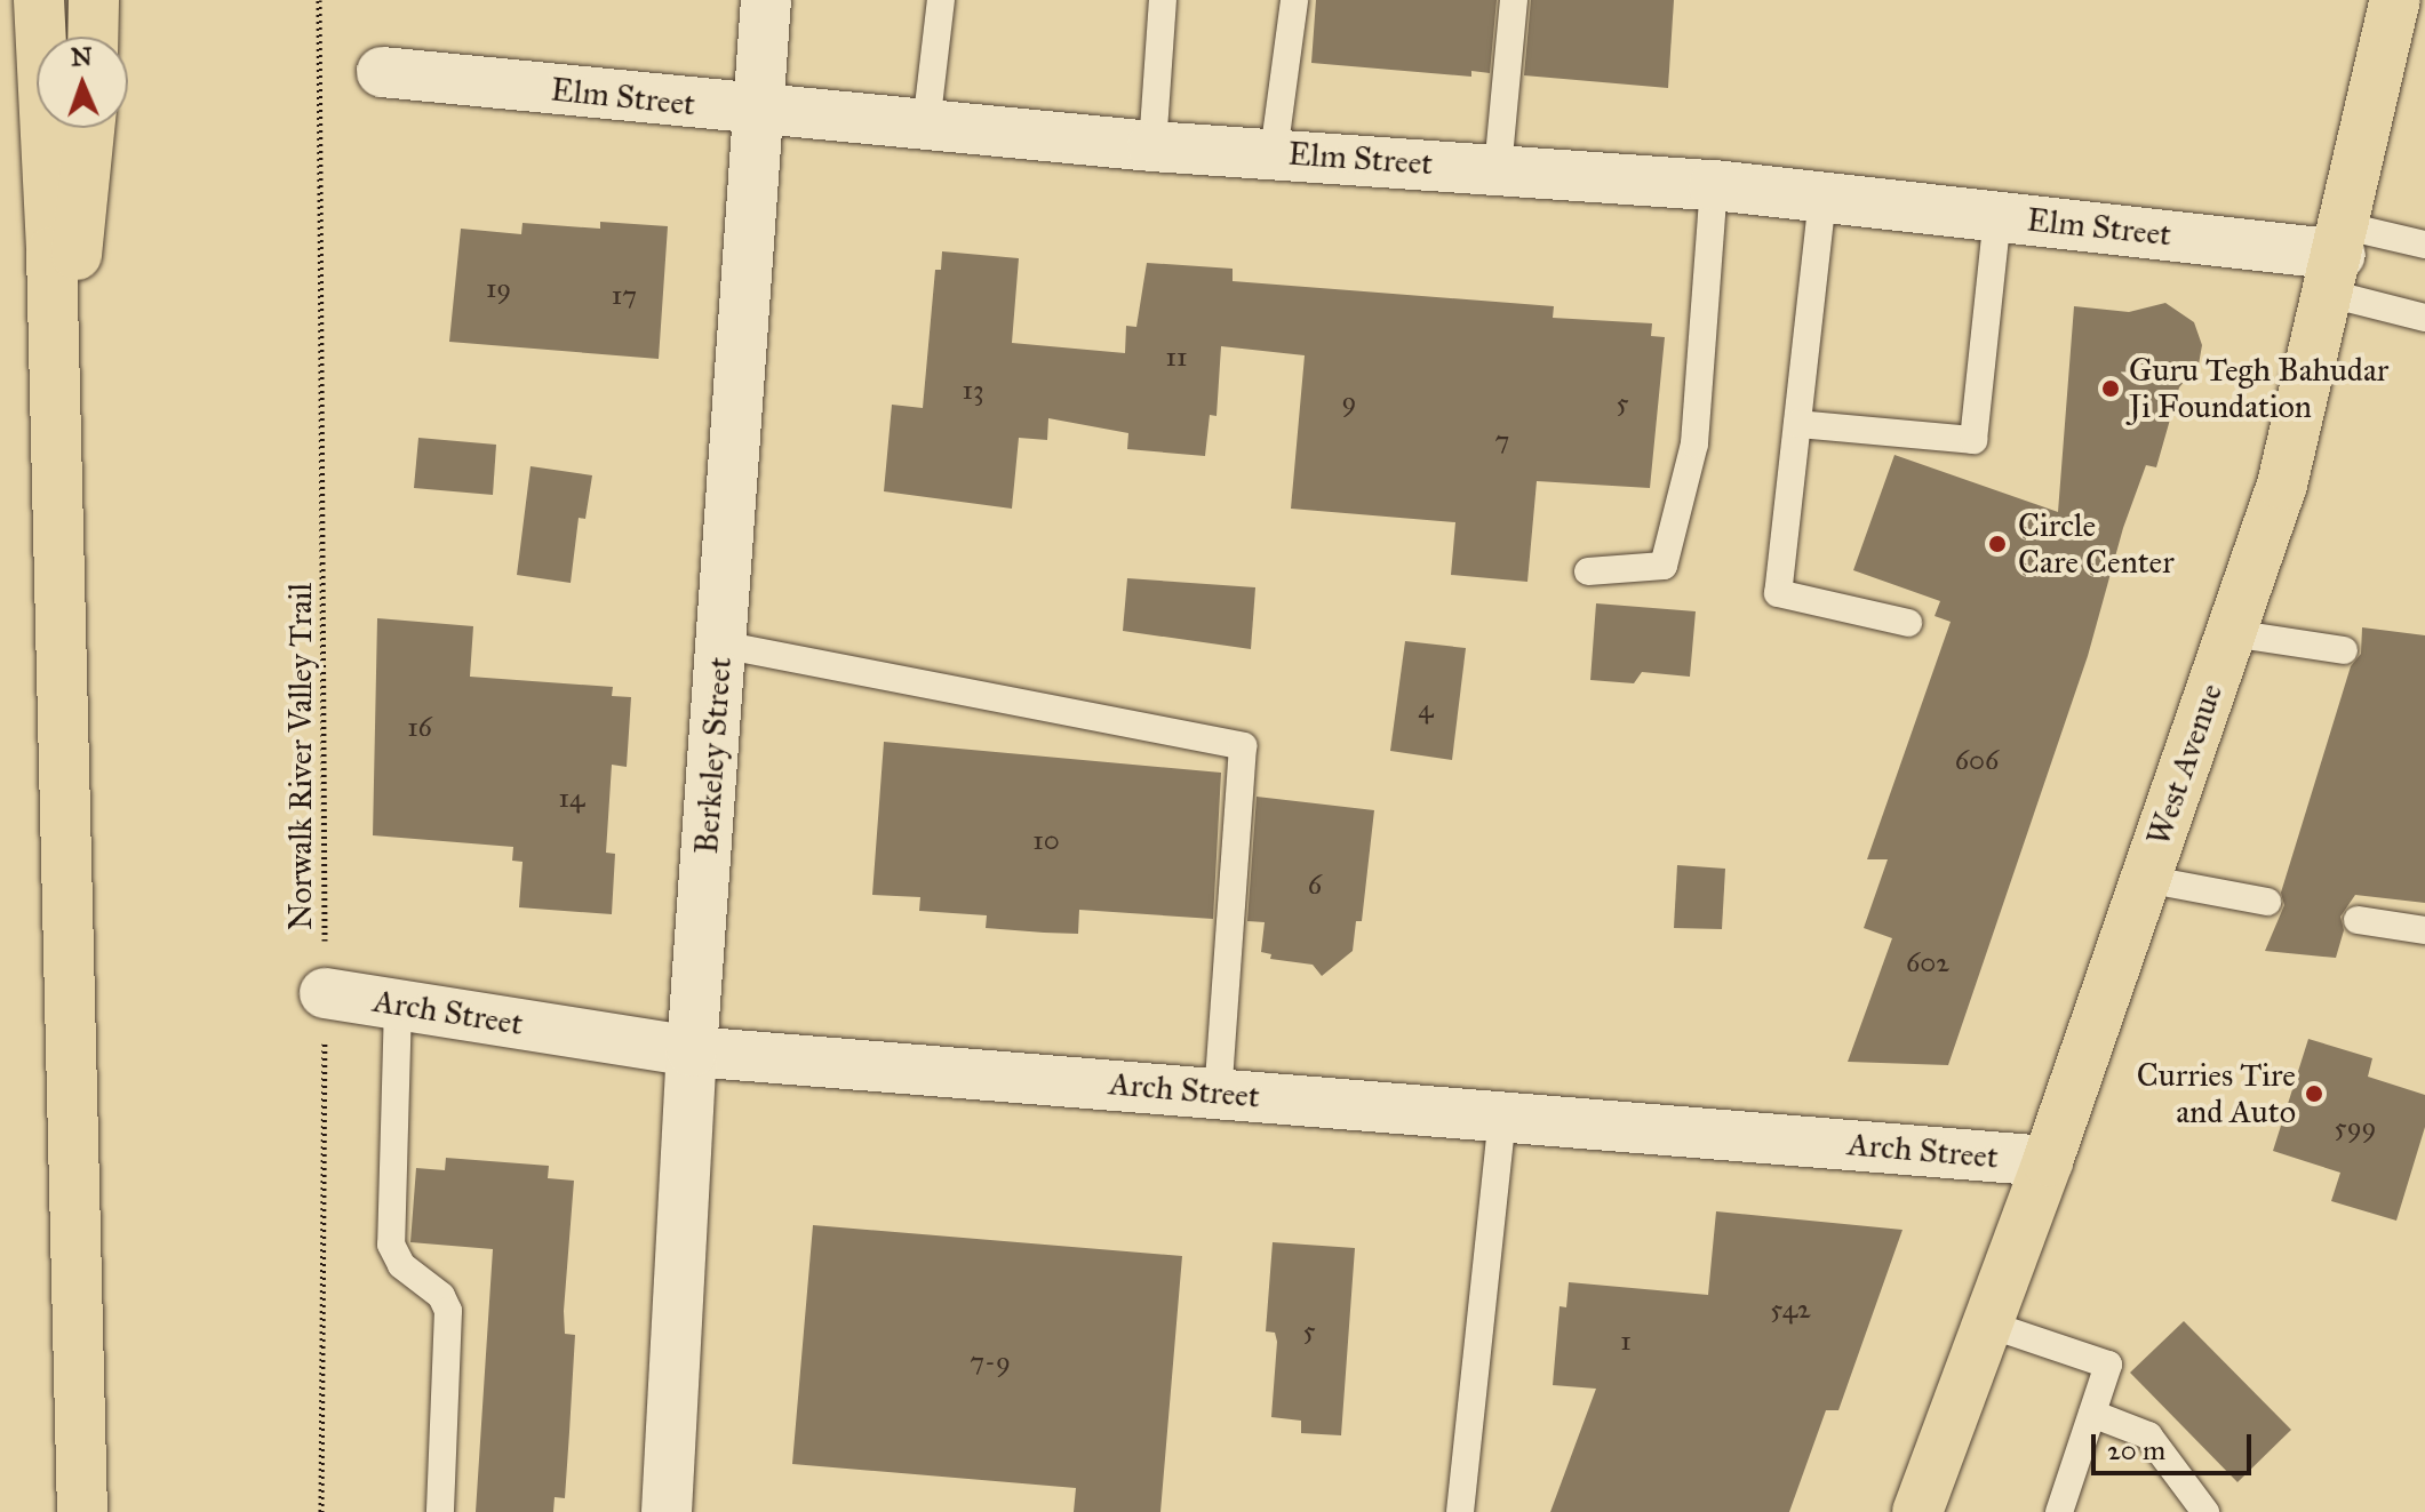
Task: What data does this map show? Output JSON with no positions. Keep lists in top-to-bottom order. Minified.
{"streets":{"main road":["West Avenue"],"street":["Elm Street","Berkeley Street","Arch Street"],"path":["Norwalk River Valley Trail"]},"crossings":[["Elm Street","Berkeley Street"],["Elm Street","West Avenue"],["Berkeley Street","Arch Street"],["Norwalk River Valley Trail","Arch Street"],["West Avenue","Arch Street"]],"places":["Guru Tegh Bahudar Ji Foundation","Circle Care Center","Curries Tire and Auto"],"house_numbers":["19","17","11","13","9","5","7","4","16","606","14","10","6","602","599","542","5","1","7-9"],"scale_bar":"20 m","north":"top"}
